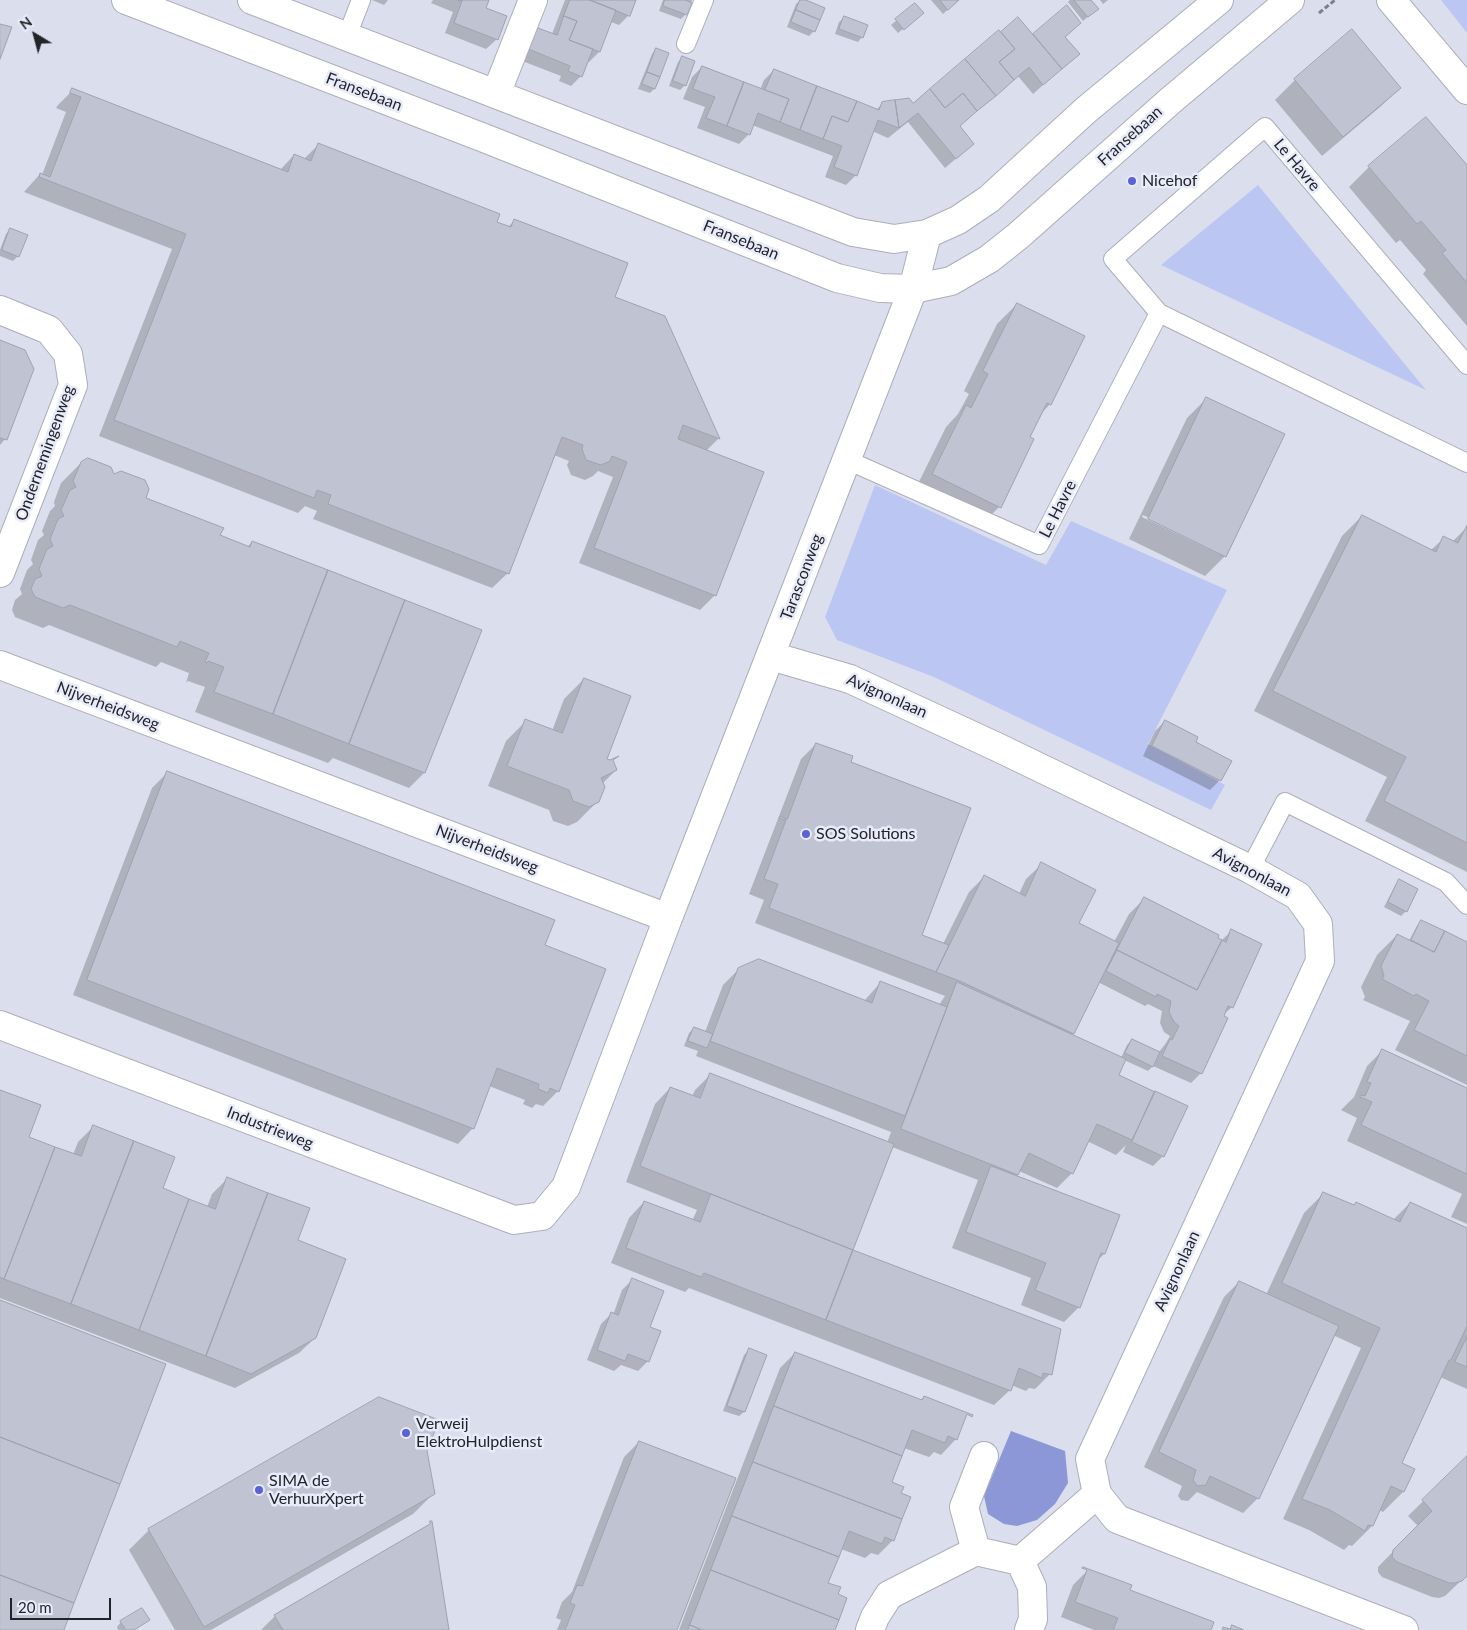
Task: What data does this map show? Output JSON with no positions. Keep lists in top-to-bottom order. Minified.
{"streets":{"street":["Fransebaan","Ondernemingenweg","Tarasconweg","Avignonlaan","Nijverheidsweg","Industrieweg"],"lane":["Le Havre"]},"crossings":[["Fransebaan","Tarasconweg"],["Le Havre","Tarasconweg"],["Tarasconweg","Avignonlaan"],["Tarasconweg","Nijverheidsweg"],["Tarasconweg","Industrieweg"],["Nijverheidsweg","Industrieweg"]],"places":["Nicehof","SOS Solutions","Verweij ElektroHulpdienst","SIMA de VerhuurXpert"],"scale_bar":"20 m","north":"top left"}
